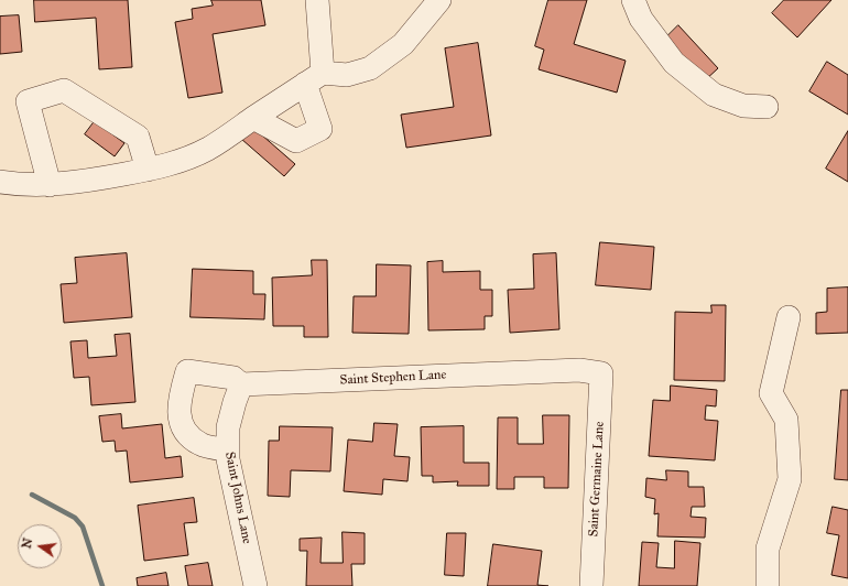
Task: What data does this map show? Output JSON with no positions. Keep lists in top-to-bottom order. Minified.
{"streets":{"street":["Saint Stephen Lane","Saint Germaine Lane","Saint Johns Lane"]},"crossings":[["Saint Stephen Lane","Saint Germaine Lane"],["Saint Stephen Lane","Saint Johns Lane"]],"north":"left"}
